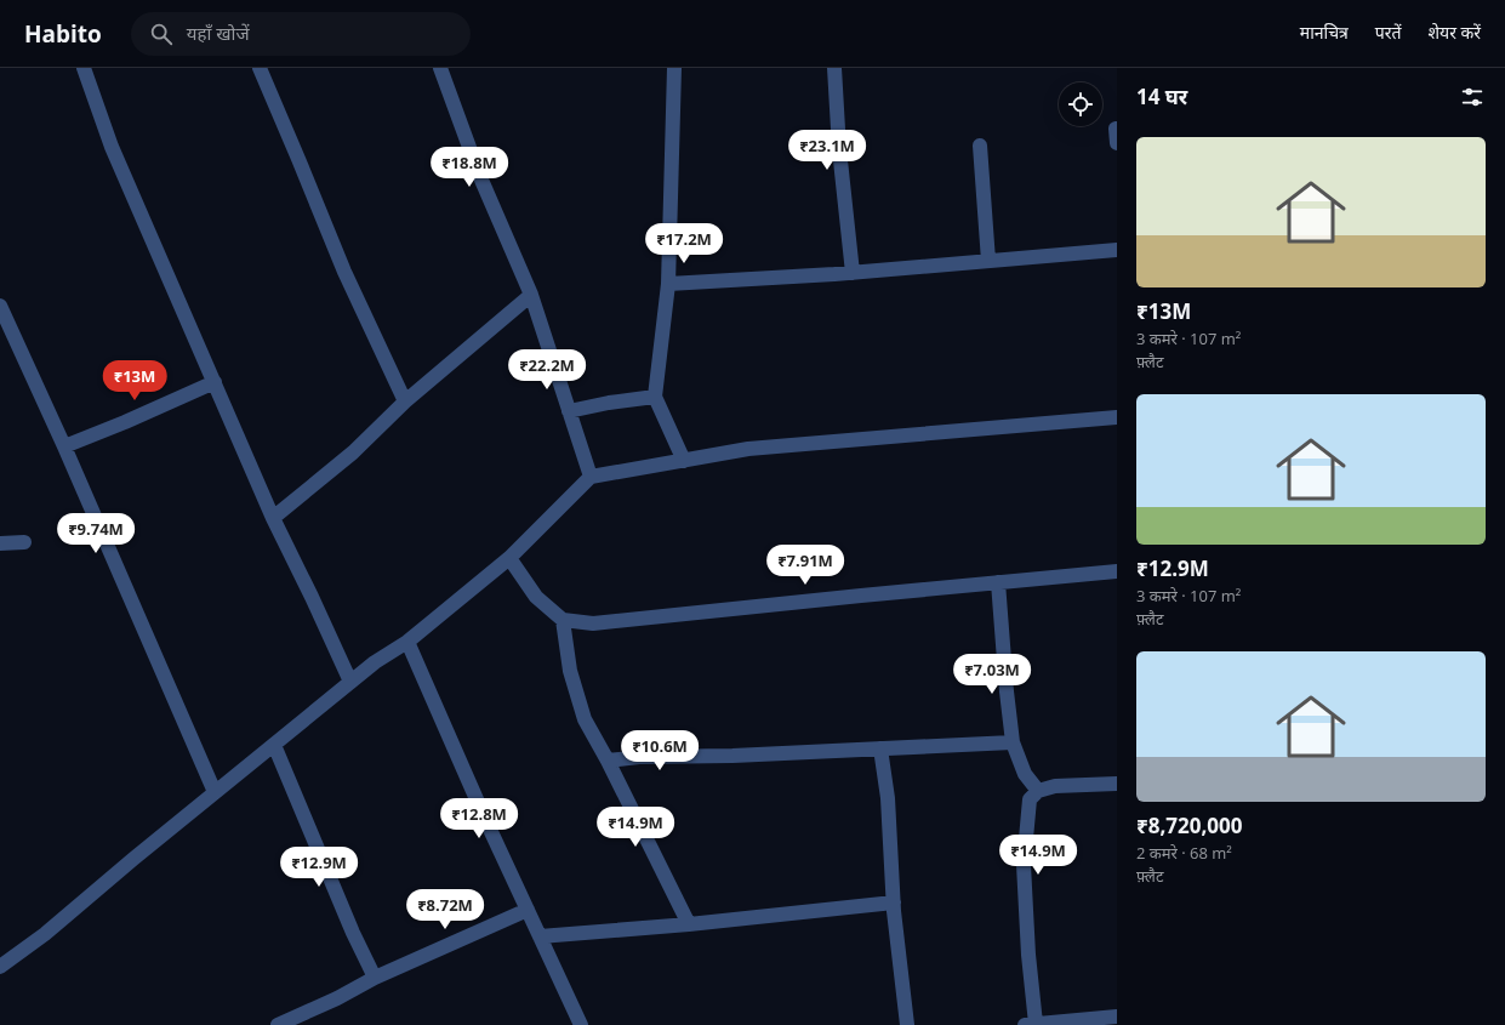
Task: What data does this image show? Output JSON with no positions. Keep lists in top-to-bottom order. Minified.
{"page":{"header":"Habito","search":"यहाँ खोजें","nav":["मानचित्र","परतें","शेयर करें"],"heading":"14 घर","list":[{"name":"₹13M","note":"3 कमरे · 107 m² · फ़्लैट"},{"name":"₹12.9M","note":"3 कमरे · 107 m² · फ़्लैट"},{"name":"₹8,720,000","note":"2 कमरे · 68 m² · फ़्लैट"}],"price":["₹23.1M","₹18.8M","₹17.2M","₹22.2M","₹13M","₹9.74M","₹7.91M","₹7.03M","₹10.6M","₹12.8M","₹14.9M","₹14.9M","₹12.9M","₹8.72M"]}}
